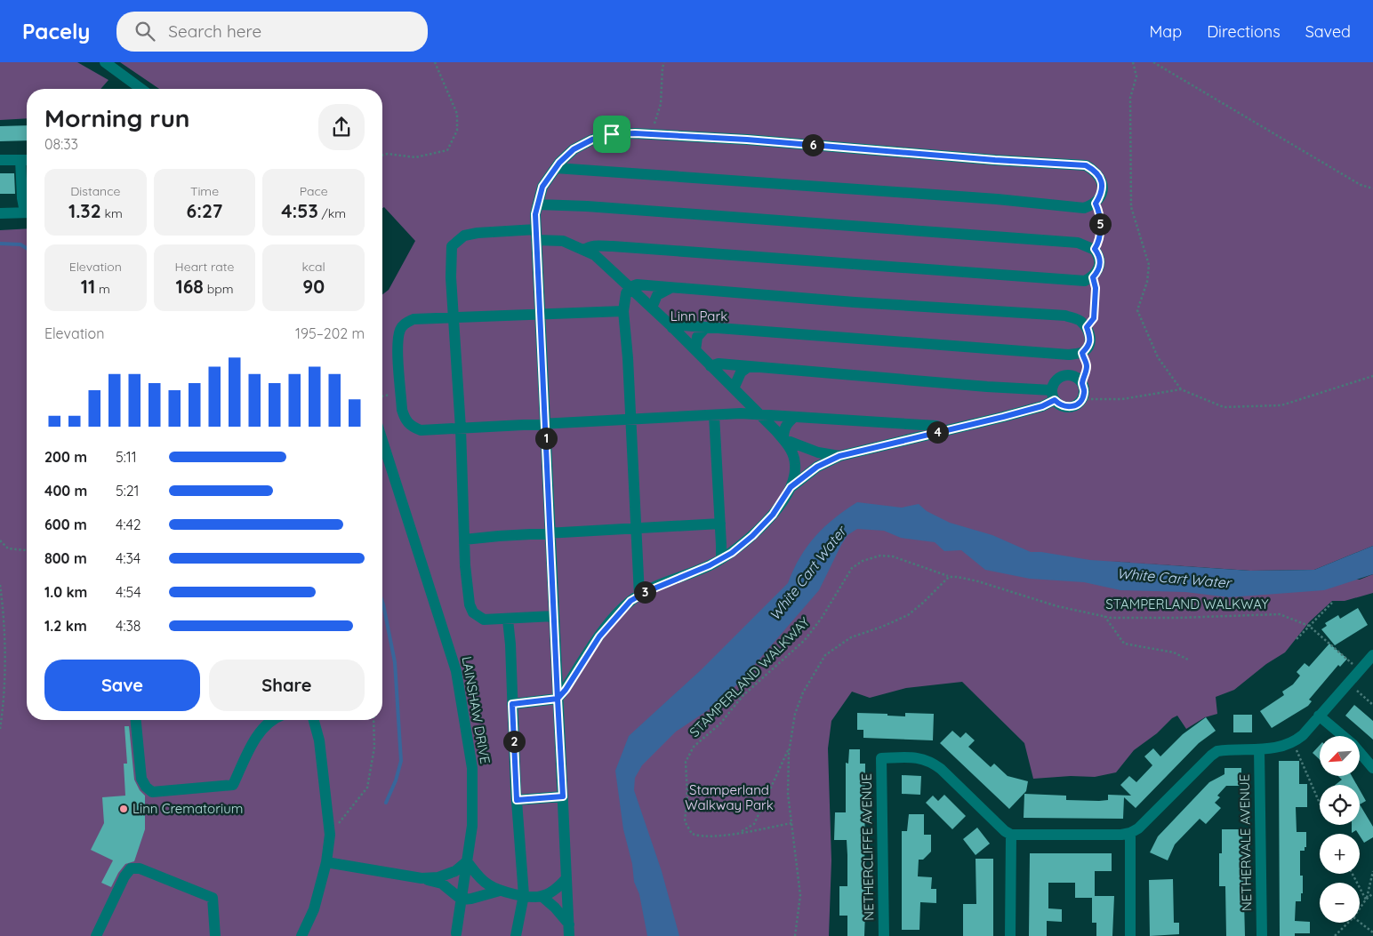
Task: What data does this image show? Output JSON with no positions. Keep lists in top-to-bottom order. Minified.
{"streets":{"street":["LAINSHAW DRIVE","NETHERVALE AVENUE","NETHERCLIFFE AVENUE"],"path":["STAMPERLAND WALKWAY"]},"water":["White Cart Water"],"parks":["Linn Park","Stamperland Walkway Park"],"places":["Linn Crematorium"],"north":"bottom left","page":{"header":"Pacely","search":"Search here","nav":["Map","Directions","Saved"],"heading":["Morning run","08:33"],"pins":["6","5","4","1","3","2"],"stats":[["Distance","1.32 km"],["Time","6:27"],["Pace","4:53 /km"],["Elevation","11 m"],["Heart rate","168 bpm"],["kcal","90"]],"chart":["Elevation","195–202 m"],"list":[{"name":"200 m","note":"5:11"},{"name":"400 m","note":"5:21"},{"name":"600 m","note":"4:42"},{"name":"800 m","note":"4:34"},{"name":"1.0 km","note":"4:54"},{"name":"1.2 km","note":"4:38"}],"buttons":["Save","Share"],"map_buttons":["+","−"]}}
